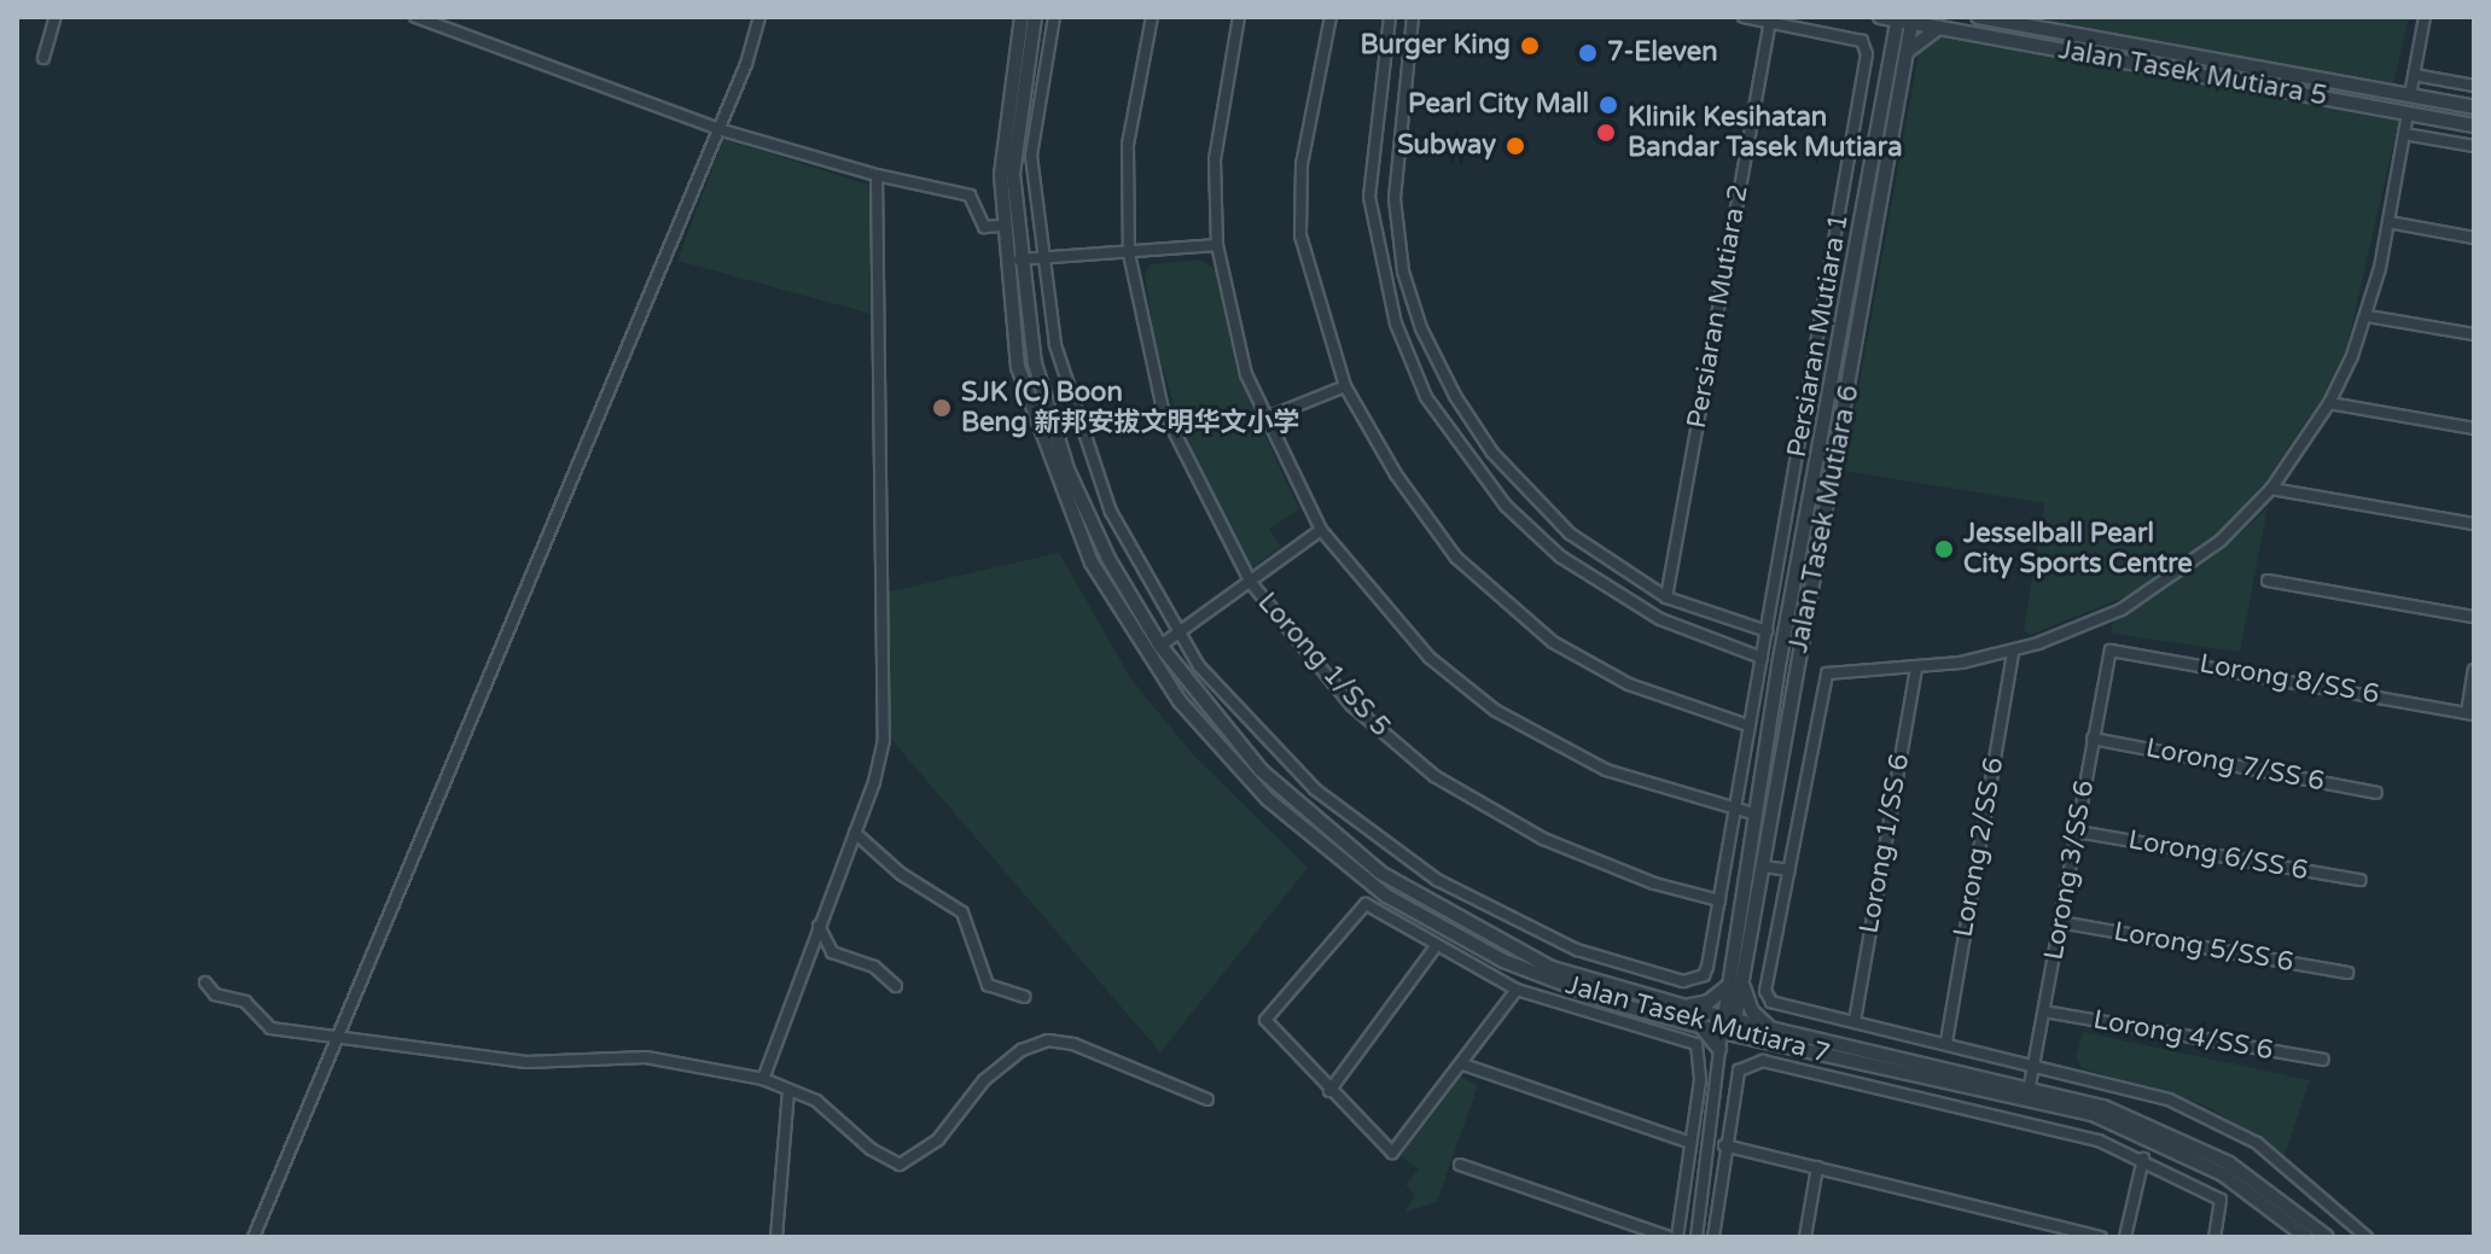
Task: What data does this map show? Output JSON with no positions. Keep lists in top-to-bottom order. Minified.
{"streets":{"street":["Jalan Tasek Mutiara 5","Persiaran Mutiara 2","Persiaran Mutiara 1","Jalan Tasek Mutiara 6","Lorong 1/SS 5","Lorong 8/SS 6","Lorong 7/SS 6","Lorong 1/SS 6","Lorong 2/SS 6","Lorong 6/SS 6","Lorong 3/SS 6","Lorong 5/SS 6","Jalan Tasek Mutiara 7","Lorong 4/SS 6"]},"crossings":[["Jalan Tasek Mutiara 5","Jalan Tasek Mutiara 6"],["Persiaran Mutiara 2","Persiaran Mutiara 1"],["Persiaran Mutiara 1","Jalan Tasek Mutiara 7"],["Jalan Tasek Mutiara 6","Lorong 1/SS 6"],["Jalan Tasek Mutiara 6","Lorong 2/SS 6"],["Jalan Tasek Mutiara 6","Lorong 3/SS 6"],["Jalan Tasek Mutiara 6","Jalan Tasek Mutiara 7"],["Lorong 1/SS 5","Jalan Tasek Mutiara 7"],["Lorong 8/SS 6","Lorong 3/SS 6"],["Lorong 7/SS 6","Lorong 3/SS 6"],["Lorong 6/SS 6","Lorong 3/SS 6"],["Lorong 3/SS 6","Lorong 5/SS 6"],["Lorong 3/SS 6","Lorong 4/SS 6"]],"places":["Burger King","7-Eleven","Pearl City Mall","Klinik Kesihatan Bandar Tasek Mutiara","Subway","SJK (C) Boon Beng 新邦安拔文明华文小学","Jesselball Pearl City Sports Centre"]}
